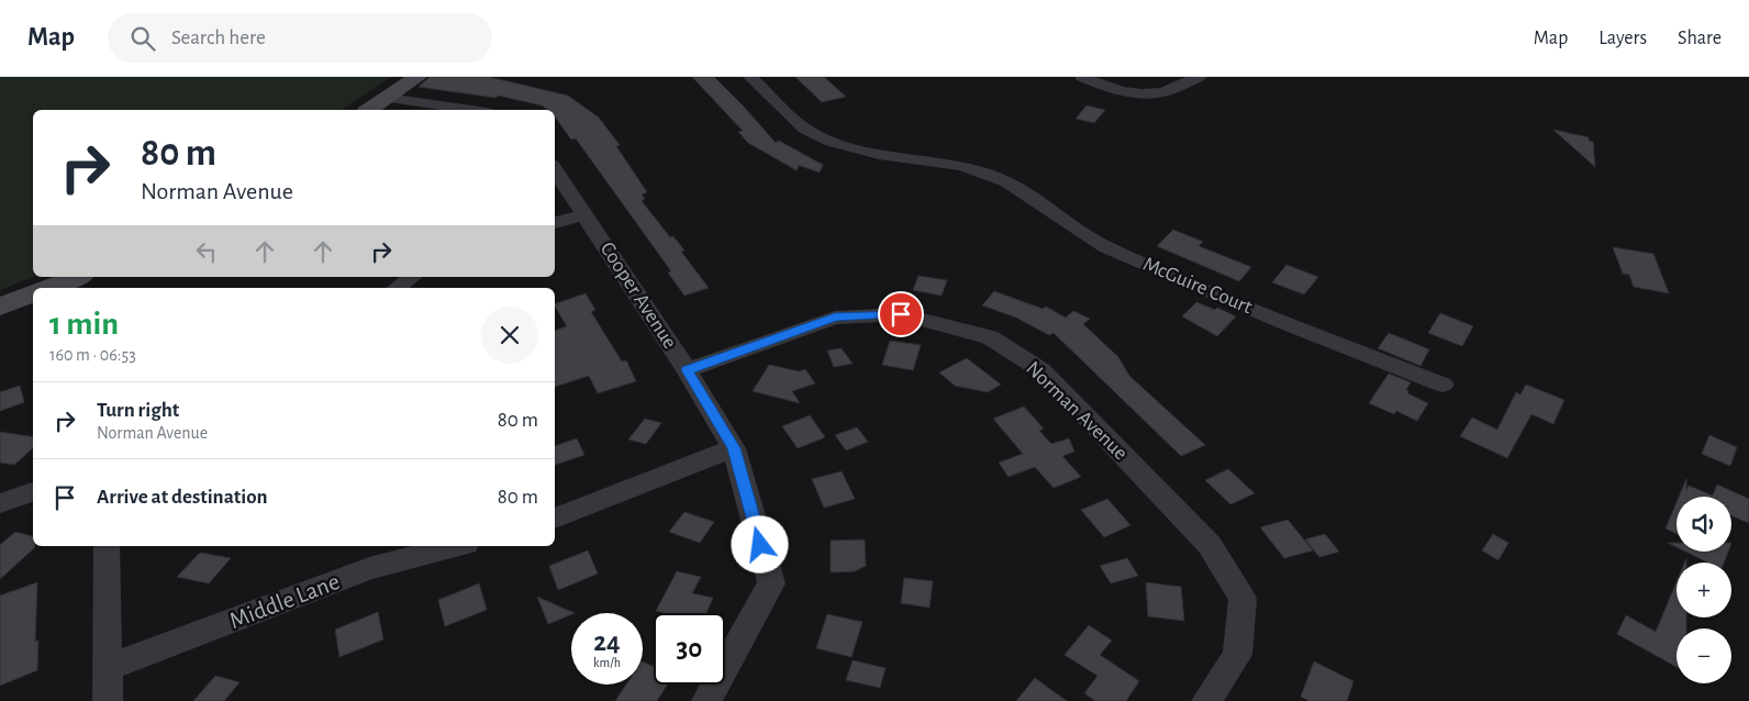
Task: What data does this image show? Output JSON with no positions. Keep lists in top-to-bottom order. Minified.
{"streets":{"street":["McGuire Court","Cooper Avenue","Norman Avenue","Middle Lane"]},"crossings":[["Cooper Avenue","Norman Avenue"]],"page":{"header":"Map","search":"Search here","nav":["Map","Layers","Share"],"turn":["80 m","Norman Avenue"],"heading":["1 min","160 m · 06:53"],"list":[{"name":"Turn right","note":"Norman Avenue","value":"80 m"},{"name":"Arrive at destination","value":"80 m"}],"map_buttons":["+","−"],"speed":"24 km/h","limit":"30"}}
